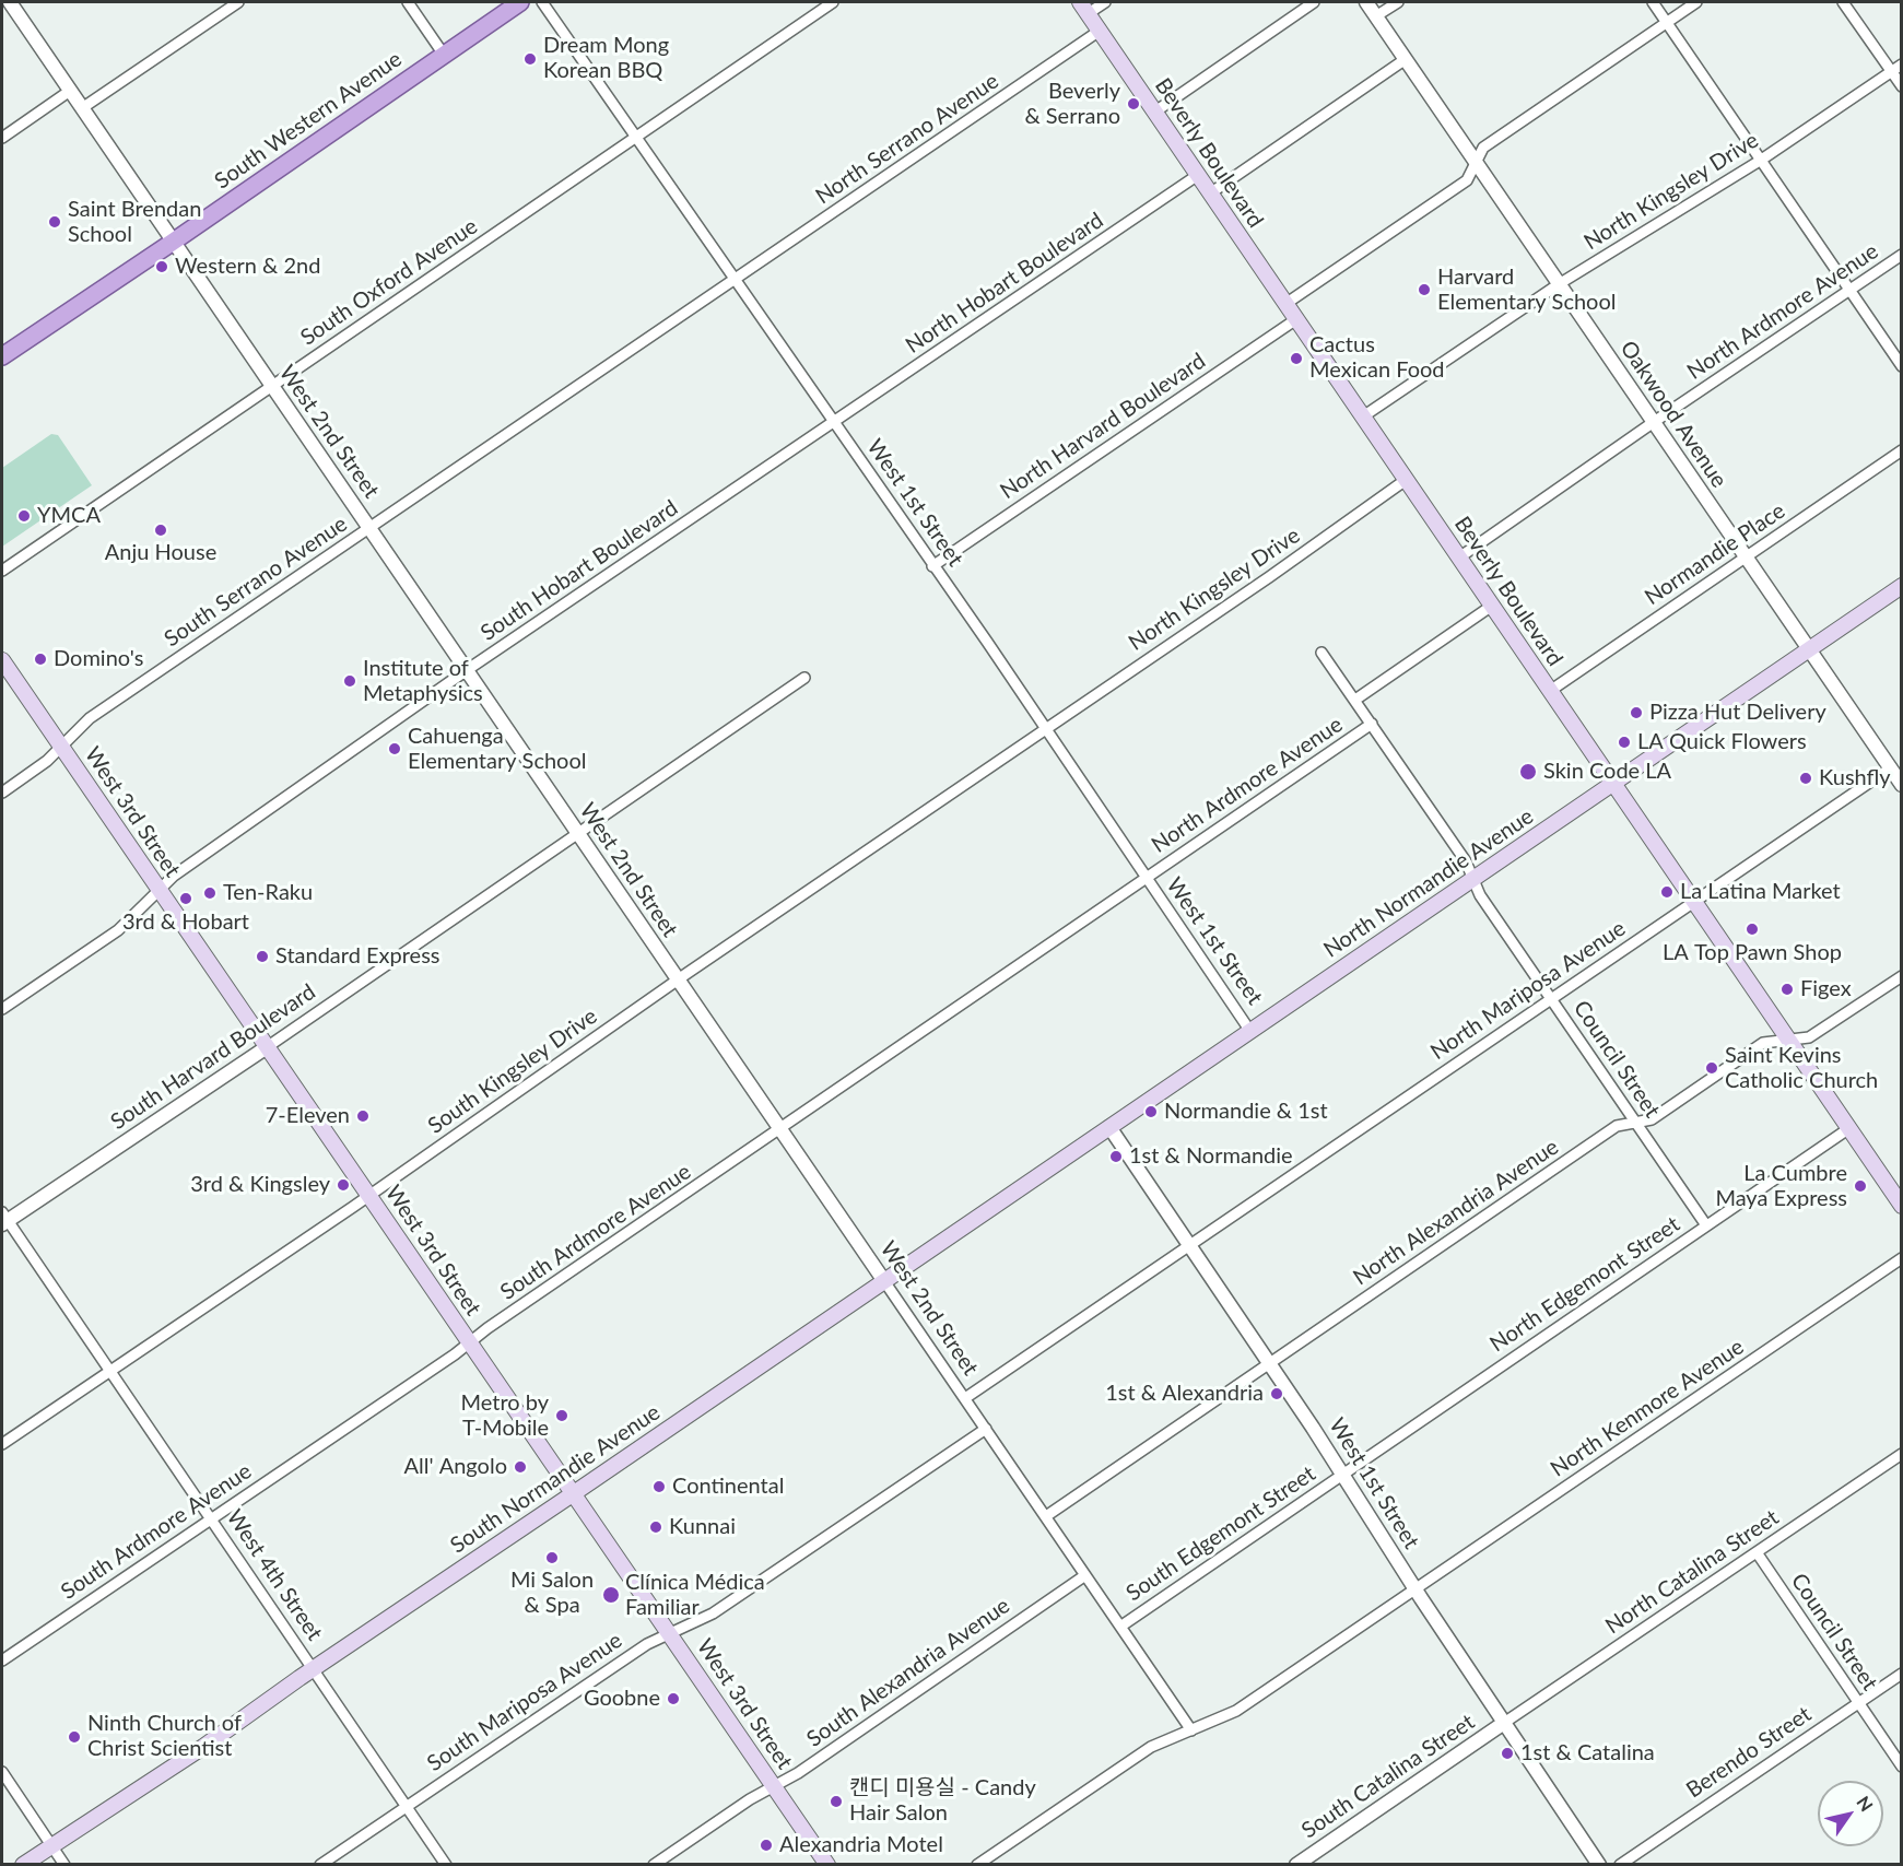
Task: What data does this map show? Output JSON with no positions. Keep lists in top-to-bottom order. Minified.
{"streets":{"main road":["South Western Avenue","Beverly Boulevard","West 3rd Street","North Normandie Avenue","South Normandie Avenue"],"street":["North Serrano Avenue","North Kingsley Drive","South Oxford Avenue","North Hobart Boulevard","North Ardmore Avenue","Oakwood Avenue","North Harvard Boulevard","West 2nd Street","West 1st Street","Normandie Place","South Hobart Boulevard","South Serrano Avenue","North Mariposa Avenue","South Harvard Boulevard","Council Street","South Kingsley Drive","North Alexandria Avenue","South Ardmore Avenue","North Edgemont Street","North Kenmore Avenue","South Edgemont Street","North Catalina Street","West 4th Street","South Alexandria Avenue","South Mariposa Avenue","Berendo Street","South Catalina Street"]},"crossings":[["South Western Avenue","West 2nd Street"],["North Serrano Avenue","Beverly Boulevard"],["North Serrano Avenue","West 1st Street"],["North Serrano Avenue","South Serrano Avenue"],["Beverly Boulevard","North Kingsley Drive"],["Beverly Boulevard","North Hobart Boulevard"],["Beverly Boulevard","North Ardmore Avenue"],["Beverly Boulevard","North Harvard Boulevard"],["Beverly Boulevard","Normandie Place"],["Beverly Boulevard","North Normandie Avenue"],["Beverly Boulevard","North Mariposa Avenue"],["Beverly Boulevard","North Alexandria Avenue"],["Beverly Boulevard","North Edgemont Street"],["North Kingsley Drive","Oakwood Avenue"],["North Kingsley Drive","West 1st Street"],["North Kingsley Drive","South Kingsley Drive"],["South Oxford Avenue","West 2nd Street"],["South Oxford Avenue","West 1st Street"],["North Hobart Boulevard","West 1st Street"],["North Hobart Boulevard","South Hobart Boulevard"],["North Ardmore Avenue","Oakwood Avenue"],["North Ardmore Avenue","West 1st Street"],["North Ardmore Avenue","Council Street"],["North Ardmore Avenue","South Ardmore Avenue"],["Oakwood Avenue","Normandie Place"],["Oakwood Avenue","North Normandie Avenue"],["Oakwood Avenue","North Mariposa Avenue"],["North Harvard Boulevard","West 1st Street"],["West 2nd Street","South Hobart Boulevard"],["West 2nd Street","South Serrano Avenue"],["West 2nd Street","South Harvard Boulevard"],["West 2nd Street","South Kingsley Drive"],["West 2nd Street","North Alexandria Avenue"],["West 2nd Street","South Ardmore Avenue"],["West 2nd Street","North Kenmore Avenue"],["West 2nd Street","South Normandie Avenue"],["West 2nd Street","South Edgemont Street"],["West 2nd Street","South Alexandria Avenue"],["West 2nd Street","South Mariposa Avenue"],["West 1st Street","South Hobart Boulevard"],["West 1st Street","South Serrano Avenue"],["West 1st Street","North Normandie Avenue"],["West 1st Street","North Mariposa Avenue"],["West 1st Street","South Kingsley Drive"],["West 1st Street","North Alexandria Avenue"],["West 1st Street","South Ardmore Avenue"],["West 1st Street","North Edgemont Street"],["West 1st Street","North Kenmore Avenue"],["West 1st Street","South Normandie Avenue"],["West 1st Street","South Edgemont Street"],["West 1st Street","North Catalina Street"],["West 1st Street","South Catalina Street"],["South Hobart Boulevard","West 3rd Street"],["South Serrano Avenue","West 3rd Street"],["West 3rd Street","South Harvard Boulevard"],["West 3rd Street","South Kingsley Drive"],["West 3rd Street","South Ardmore Avenue"],["West 3rd Street","South Normandie Avenue"],["West 3rd Street","South Alexandria Avenue"],["West 3rd Street","South Mariposa Avenue"],["North Normandie Avenue","Council Street"],["North Normandie Avenue","South Normandie Avenue"],["North Mariposa Avenue","Council Street"],["South Harvard Boulevard","West 4th Street"],["Council Street","North Alexandria Avenue"],["Council Street","North Edgemont Street"],["Council Street","North Catalina Street"],["Council Street","Berendo Street"],["South Kingsley Drive","West 4th Street"],["South Ardmore Avenue","West 4th Street"],["North Edgemont Street","South Edgemont Street"],["South Normandie Avenue","West 4th Street"],["North Catalina Street","South Catalina Street"],["West 4th Street","South Mariposa Avenue"]],"places":["Dream Mong Korean BBQ","Beverly & Serrano","Saint Brendan School","Western & 2nd","Harvard Elementary School","Cactus Mexican Food","YMCA","Anju House","Domino's","Institute of Metaphysics","Pizza Hut Delivery","LA Quick Flowers","Cahuenga Elementary School","Skin Code LA","Kushfly","La Latina Market","Ten-Raku","3rd & Hobart","LA Top Pawn Shop","Standard Express","Figex","Saint Kevins Catholic Church","Normandie & 1st","7-Eleven","1st & Normandie","3rd & Kingsley","La Cumbre Maya Express","1st & Alexandria","Metro by T-Mobile","All' Angolo","Continental","Kunnai","Mi Salon & Spa","Clínica Médica Familiar","Goobne","Ninth Church of Christ Scientist","1st & Catalina","캔디 미용실 - Candy Hair Salon","Alexandria Motel"],"north":"top right"}
